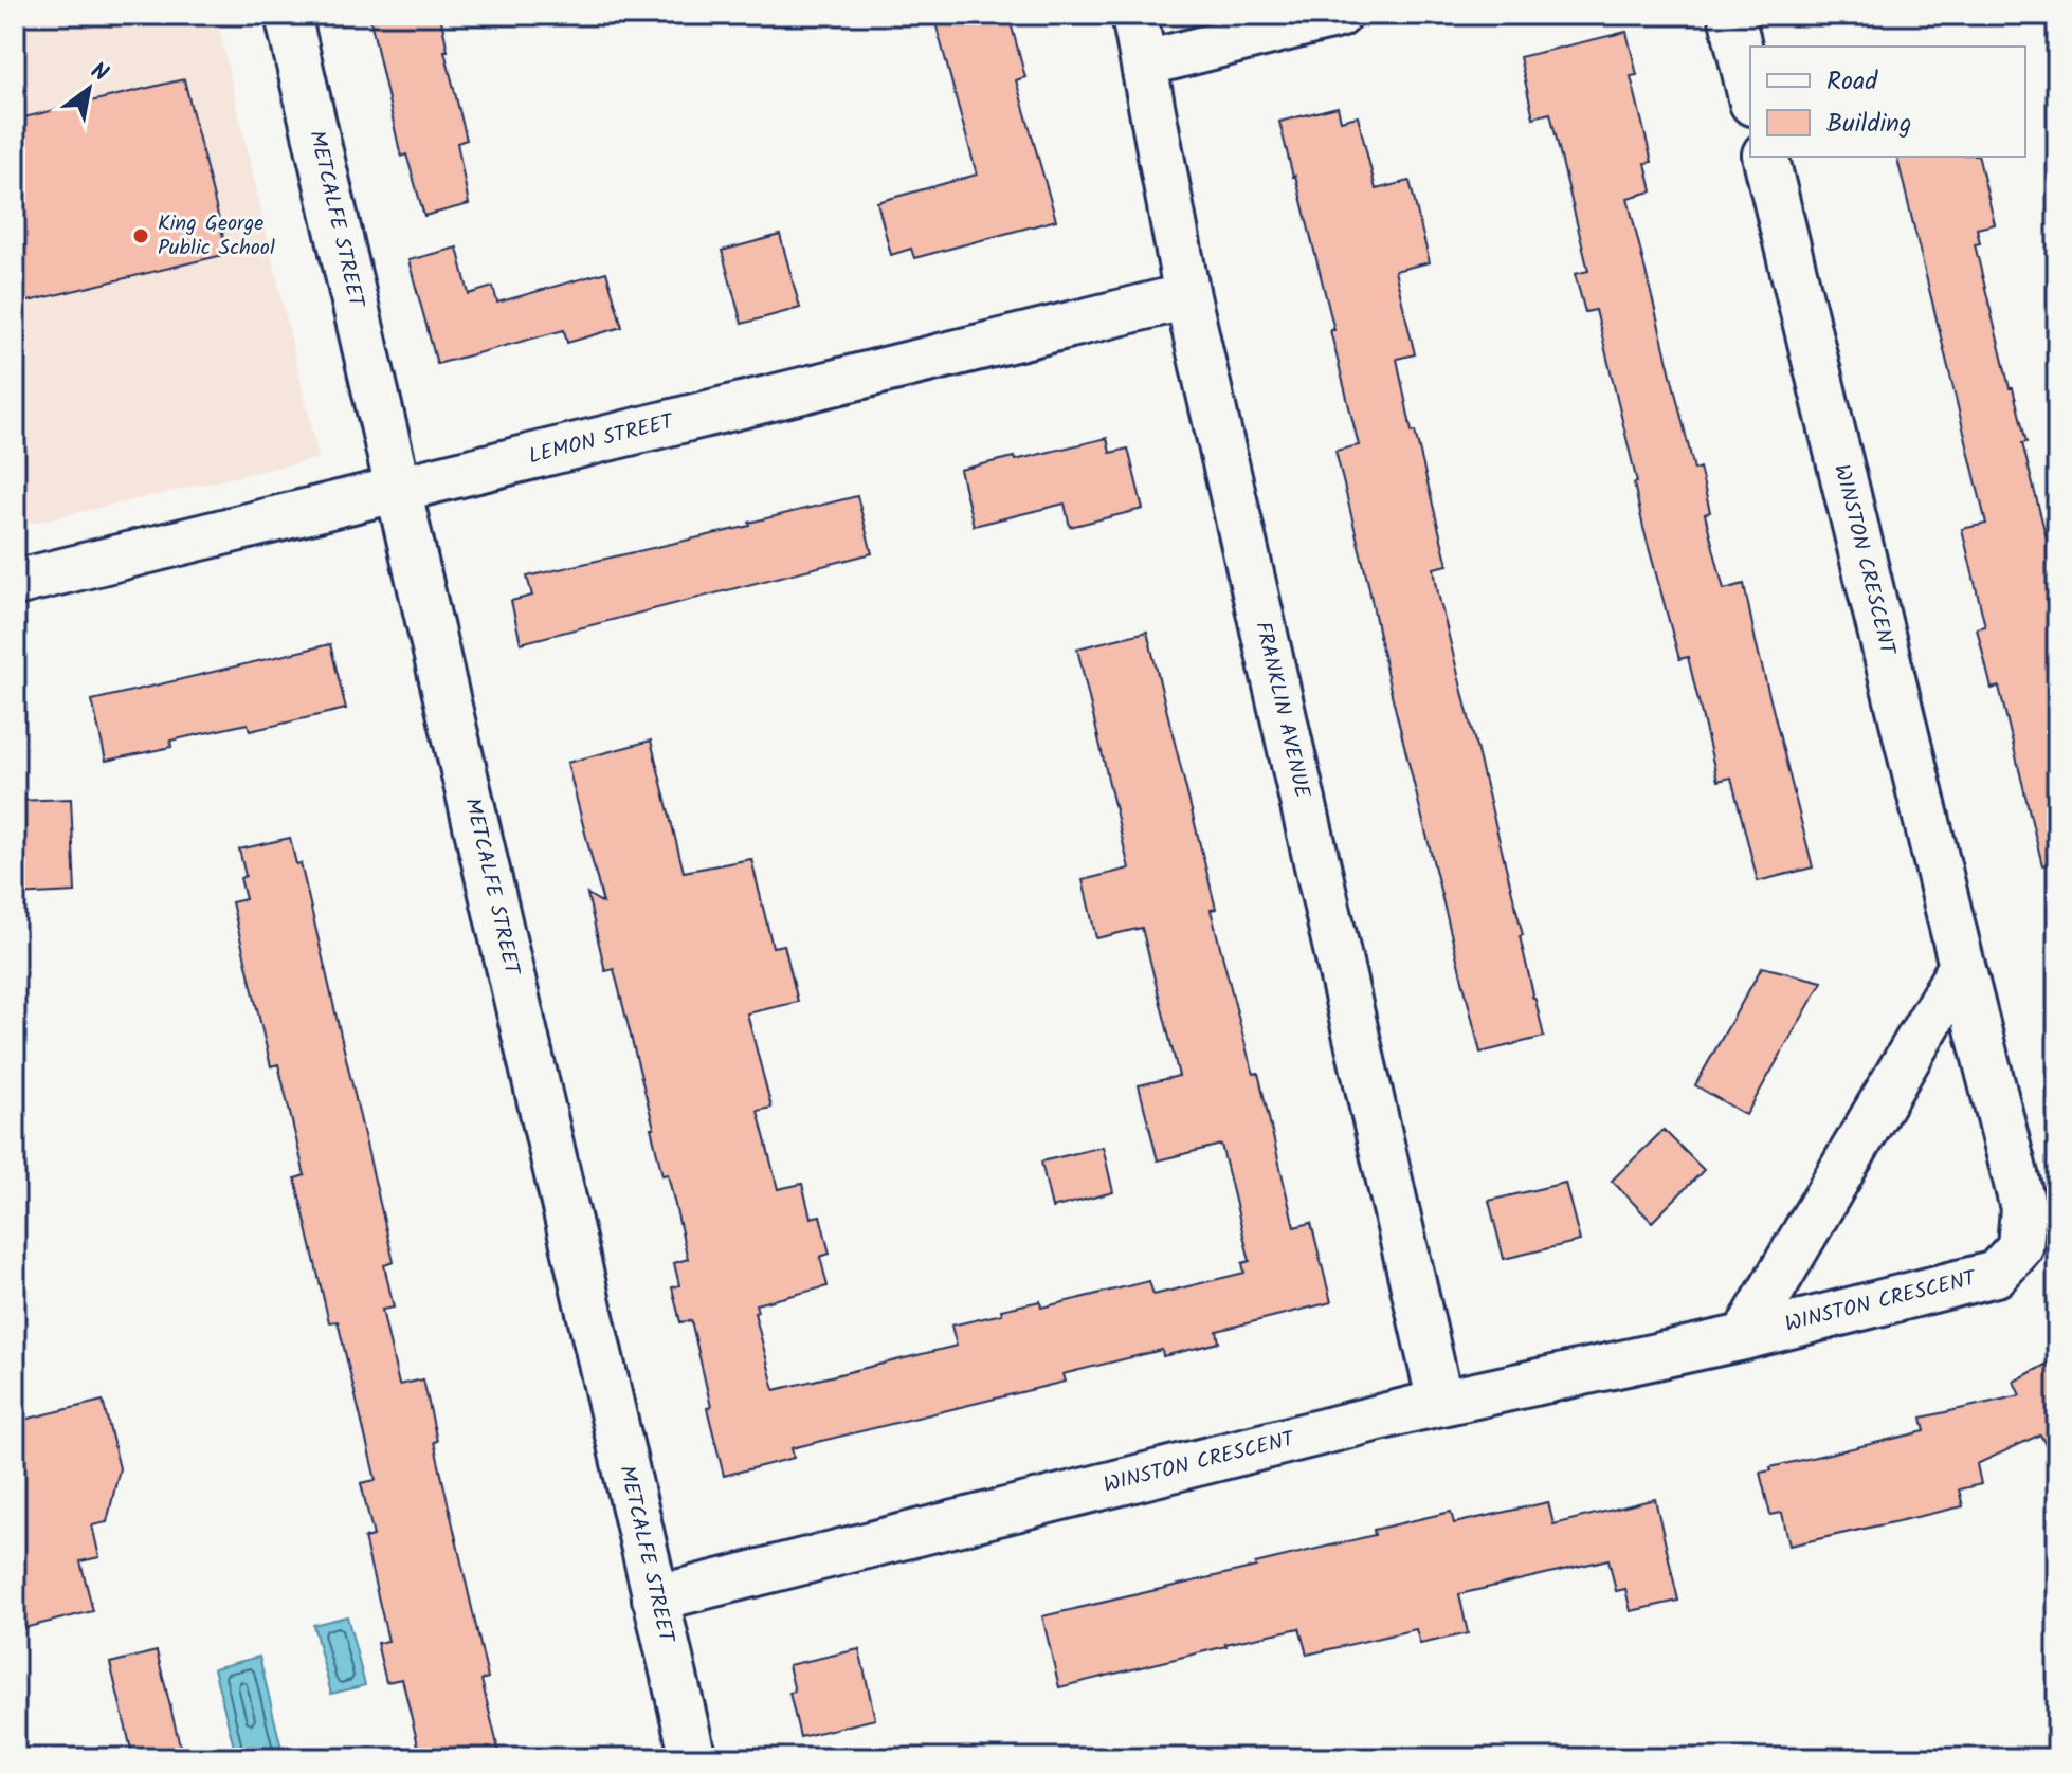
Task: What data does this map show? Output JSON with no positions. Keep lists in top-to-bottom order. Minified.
{"streets":{"street":["METCALFE STREET","LEMON STREET","WINSTON CRESCENT","FRANKLIN AVENUE"]},"crossings":[["METCALFE STREET","LEMON STREET"],["METCALFE STREET","WINSTON CRESCENT"],["LEMON STREET","FRANKLIN AVENUE"],["WINSTON CRESCENT","FRANKLIN AVENUE"]],"places":["King George Public School"],"legend":["Road","Building"],"north":"top right"}
